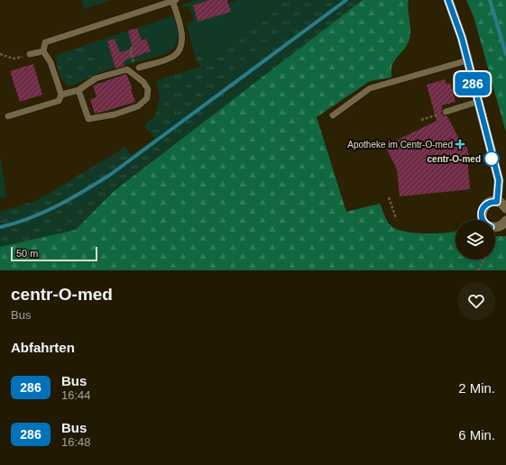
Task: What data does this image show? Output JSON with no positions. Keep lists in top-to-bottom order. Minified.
{"places":{"health":["Apotheke im Centr-O-med"],"other":["centr-O-med"]},"lines":["bus line 286"],"scale_bar":"50 m","page":{"on_map":"286","scale":"50 m","heading":[["centr-O-med","Bus"],"Abfahrten"],"list":[{"mark":"286","name":"Bus","note":"16:44","value":"2 Min."},{"mark":"286","name":"Bus","note":"16:48","value":"6 Min."}]}}
